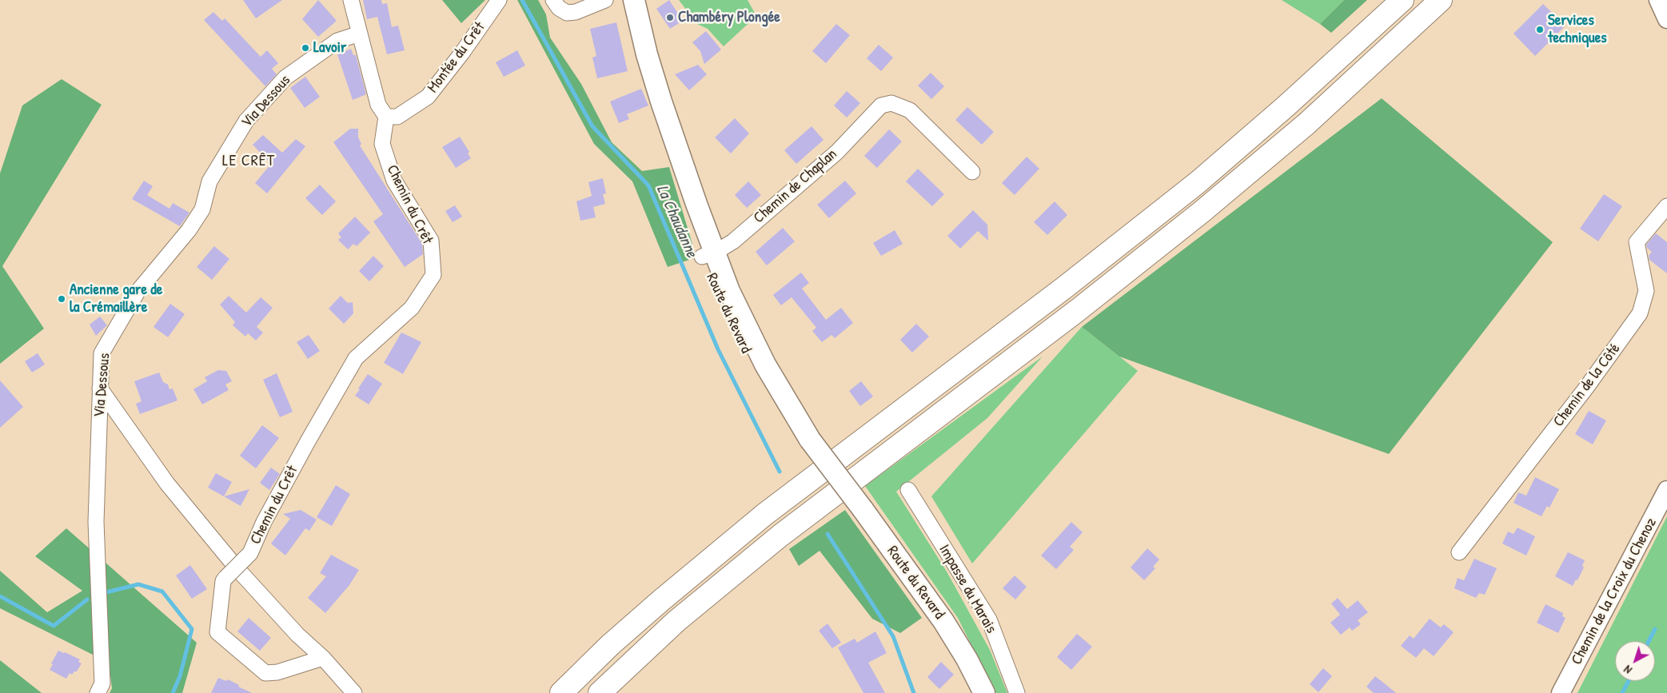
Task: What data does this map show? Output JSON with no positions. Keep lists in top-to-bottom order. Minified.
{"streets":{"main road":["Route du Revard"],"street":["Montée du Crêt","Via Dessous","Chemin de Chaplan","Chemin du Crêt","Chemin de la Côté","Impasse du Marais","Chemin de la Croix du Chenoz"]},"crossings":[["Montée du Crêt","Chemin du Crêt"],["Chemin de Chaplan","Route du Revard"]],"districts":["LE CRÊT"],"water":["La Chaudanne"],"places":["Chambéry Plongée","Services techniques","Lavoir","Ancienne gare de la Crémaillère"],"north":"bottom left"}
